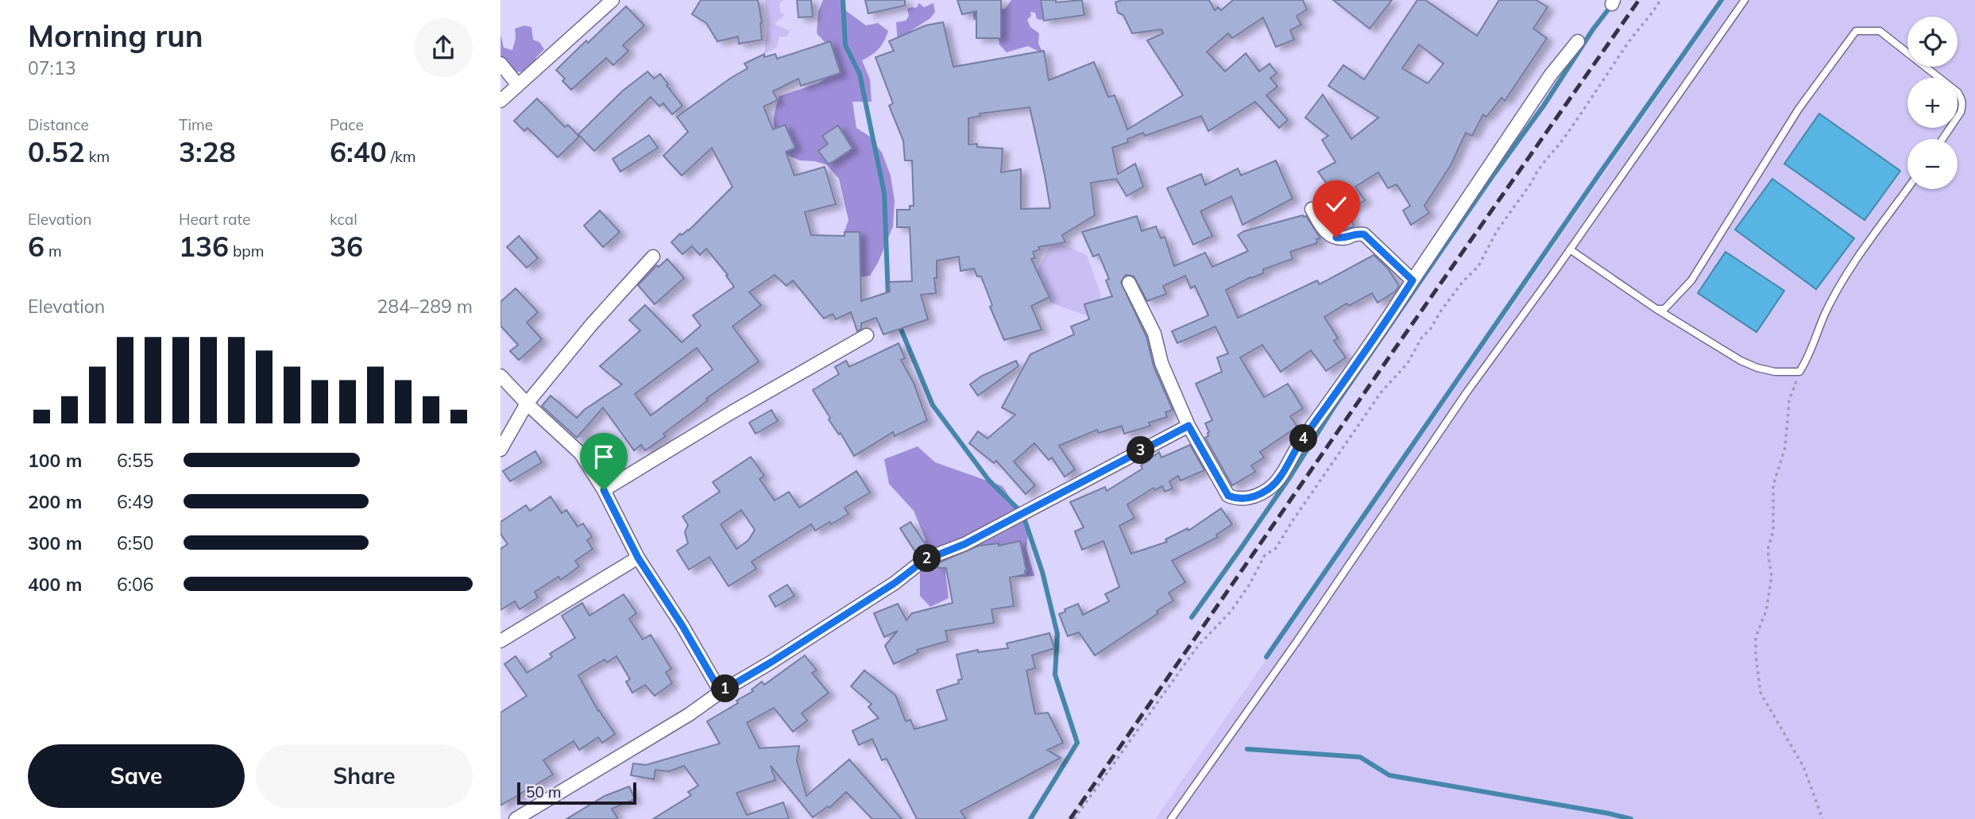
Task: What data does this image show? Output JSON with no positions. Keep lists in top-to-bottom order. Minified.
{"scale_bar":"50 m","page":{"heading":["Morning run","07:13"],"map_buttons":["+","−"],"stats":[["Distance","0.52 km"],["Time","3:28"],["Pace","6:40 /km"],["Elevation","6 m"],["Heart rate","136 bpm"],["kcal","36"]],"chart":["Elevation","284–289 m"],"pins":["4","3","2","1"],"list":[{"name":"100 m","note":"6:55"},{"name":"200 m","note":"6:49"},{"name":"300 m","note":"6:50"},{"name":"400 m","note":"6:06"}],"buttons":["Save","Share"],"scale":"50 m"}}
